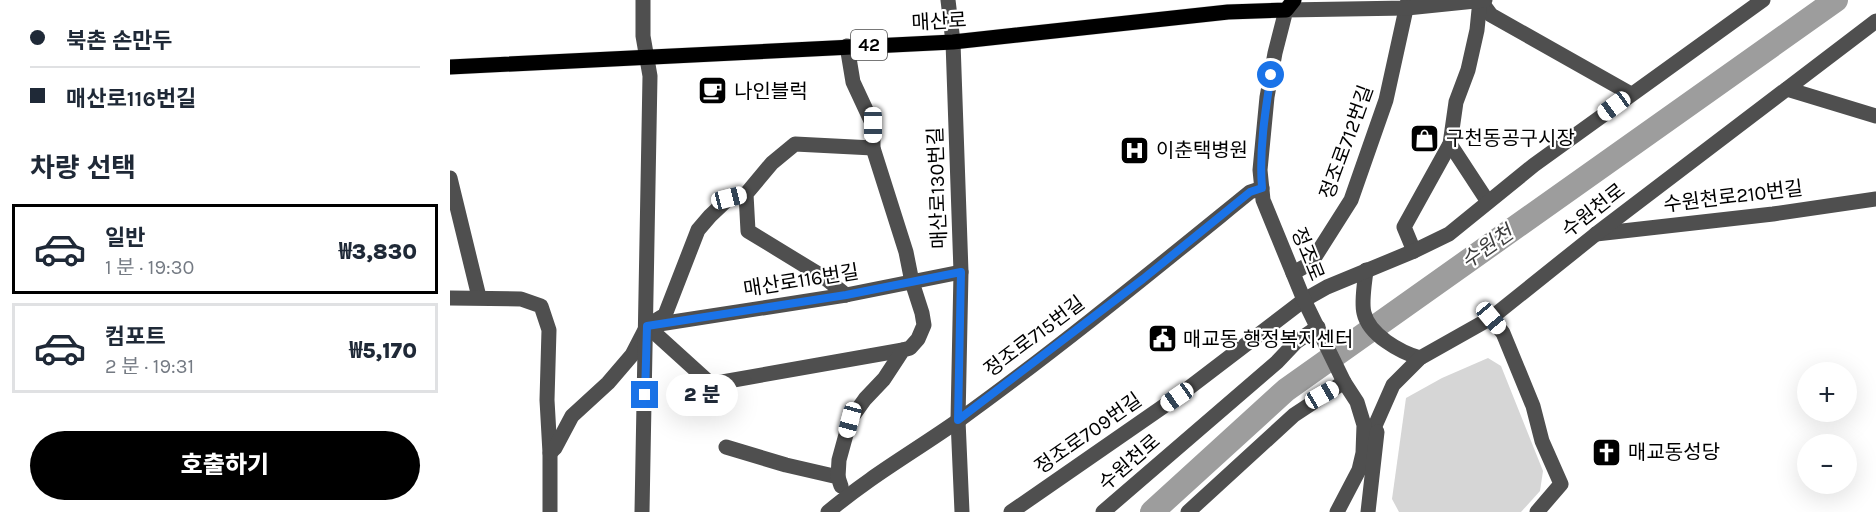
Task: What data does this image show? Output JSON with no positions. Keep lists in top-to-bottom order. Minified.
{"streets":{"main road":["매산로","42"],"street":["정조로712번길","매산로130번길","수원천로210번길","수원천로","정조로","매산로116번길","정조로715번길","정조로709번길"]},"crossings":[["매산로","정조로712번길"],["매산로","매산로130번길"],["매산로","정조로"],["정조로712번길","정조로"],["매산로130번길","매산로116번길"],["매산로130번길","정조로715번길"],["수원천로210번길","수원천로"],["수원천로","정조로"],["정조로","정조로715번길"],["정조로","정조로709번길"]],"water":["수원천"],"places":{"cafe":["나인블럭"],"shop":["구천동공구시장"],"hospital":["이춘택병원"],"public building":["매교동 행정복지센터"],"church":["매교동성당"]},"page":{"banner":["북촌 손만두","매산로116번길"],"heading":"차량 선택","list":[{"name":"일반","note":"1 분 · 19:30","value":"₩3,830"},{"name":"컴포트","note":"2 분 · 19:31","value":"₩5,170"}],"map_buttons":["+","−"],"bubble":"2 분","buttons":"호출하기"}}
